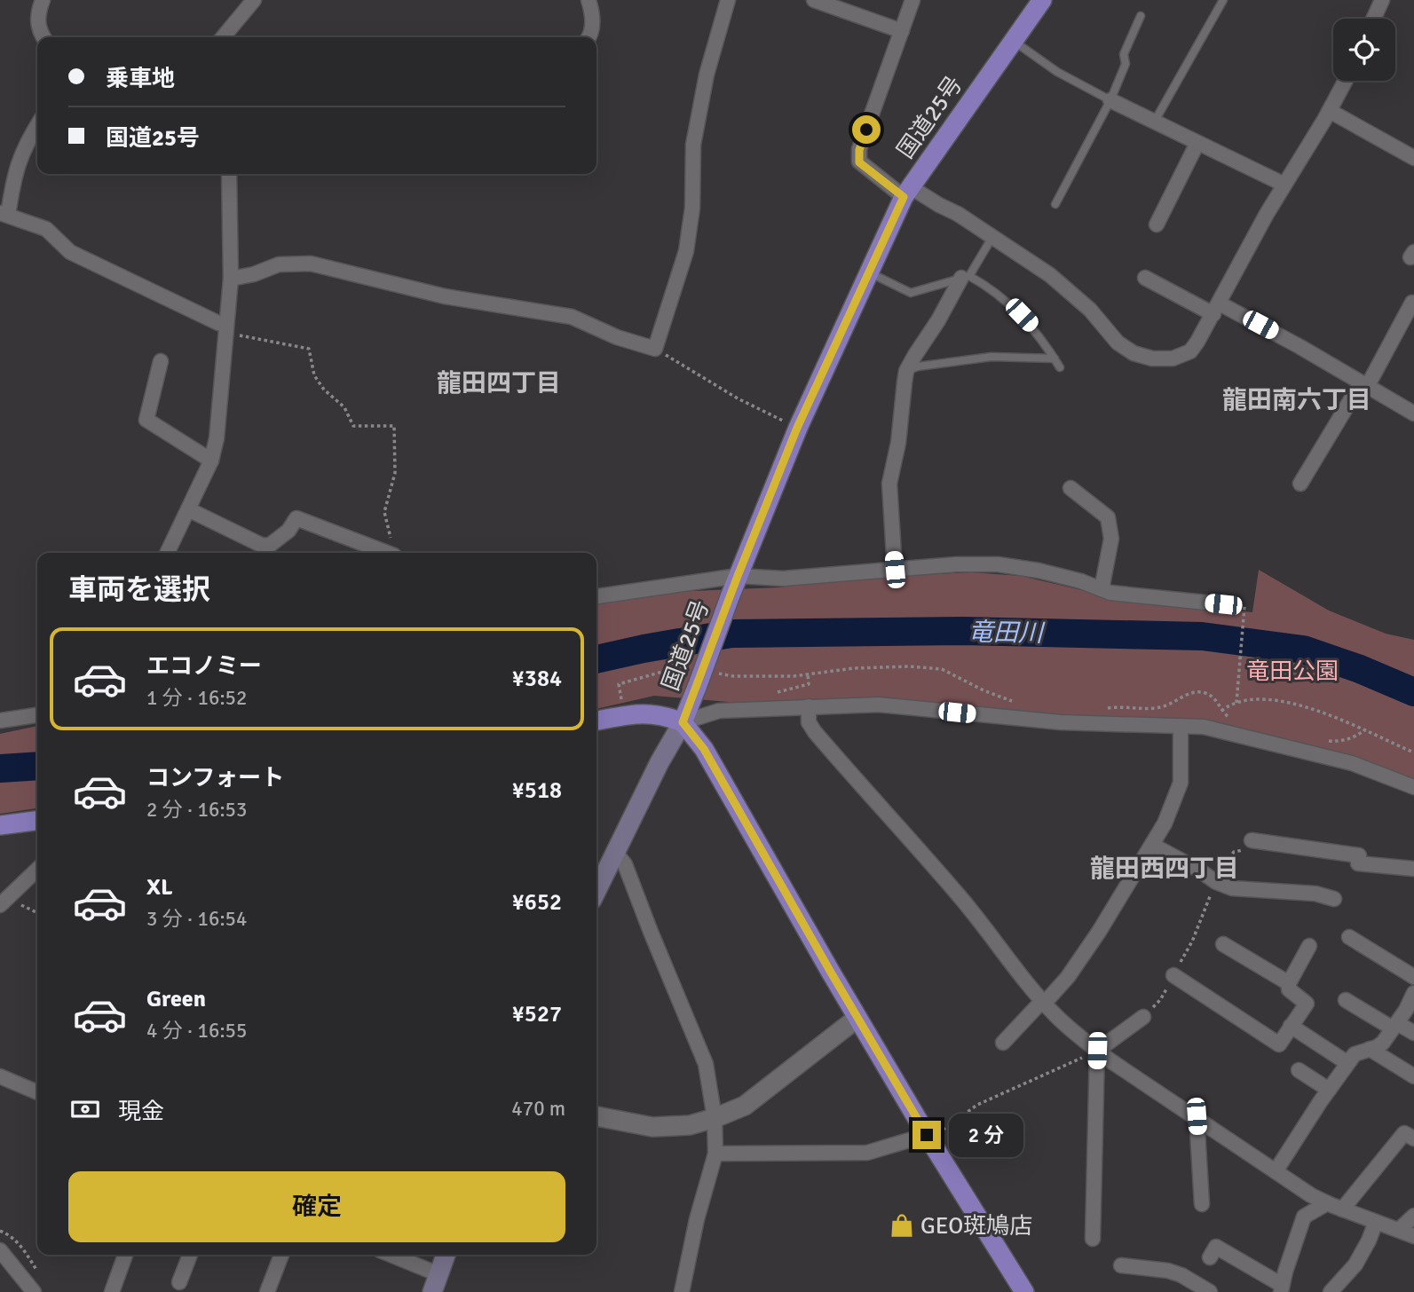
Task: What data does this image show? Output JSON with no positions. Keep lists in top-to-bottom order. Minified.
{"streets":{"highway":["国道25号"]},"districts":["龍田四丁目","龍田南六丁目","龍田西四丁目"],"water":["竜田川"],"parks":["竜田公園"],"places":{"shop":["GEO斑鳩店"]},"page":{"banner":["乗車地","国道25号"],"heading":"車両を選択","list":[{"name":"エコノミー","note":"1 分 · 16:52","value":"¥384"},{"name":"コンフォート","note":"2 分 · 16:53","value":"¥518"},{"name":"XL","note":"3 分 · 16:54","value":"¥652"},{"name":"Green","note":"4 分 · 16:55","value":"¥527"}],"pay":["現金","470 m"],"bubble":"2 分","buttons":"確定"}}
